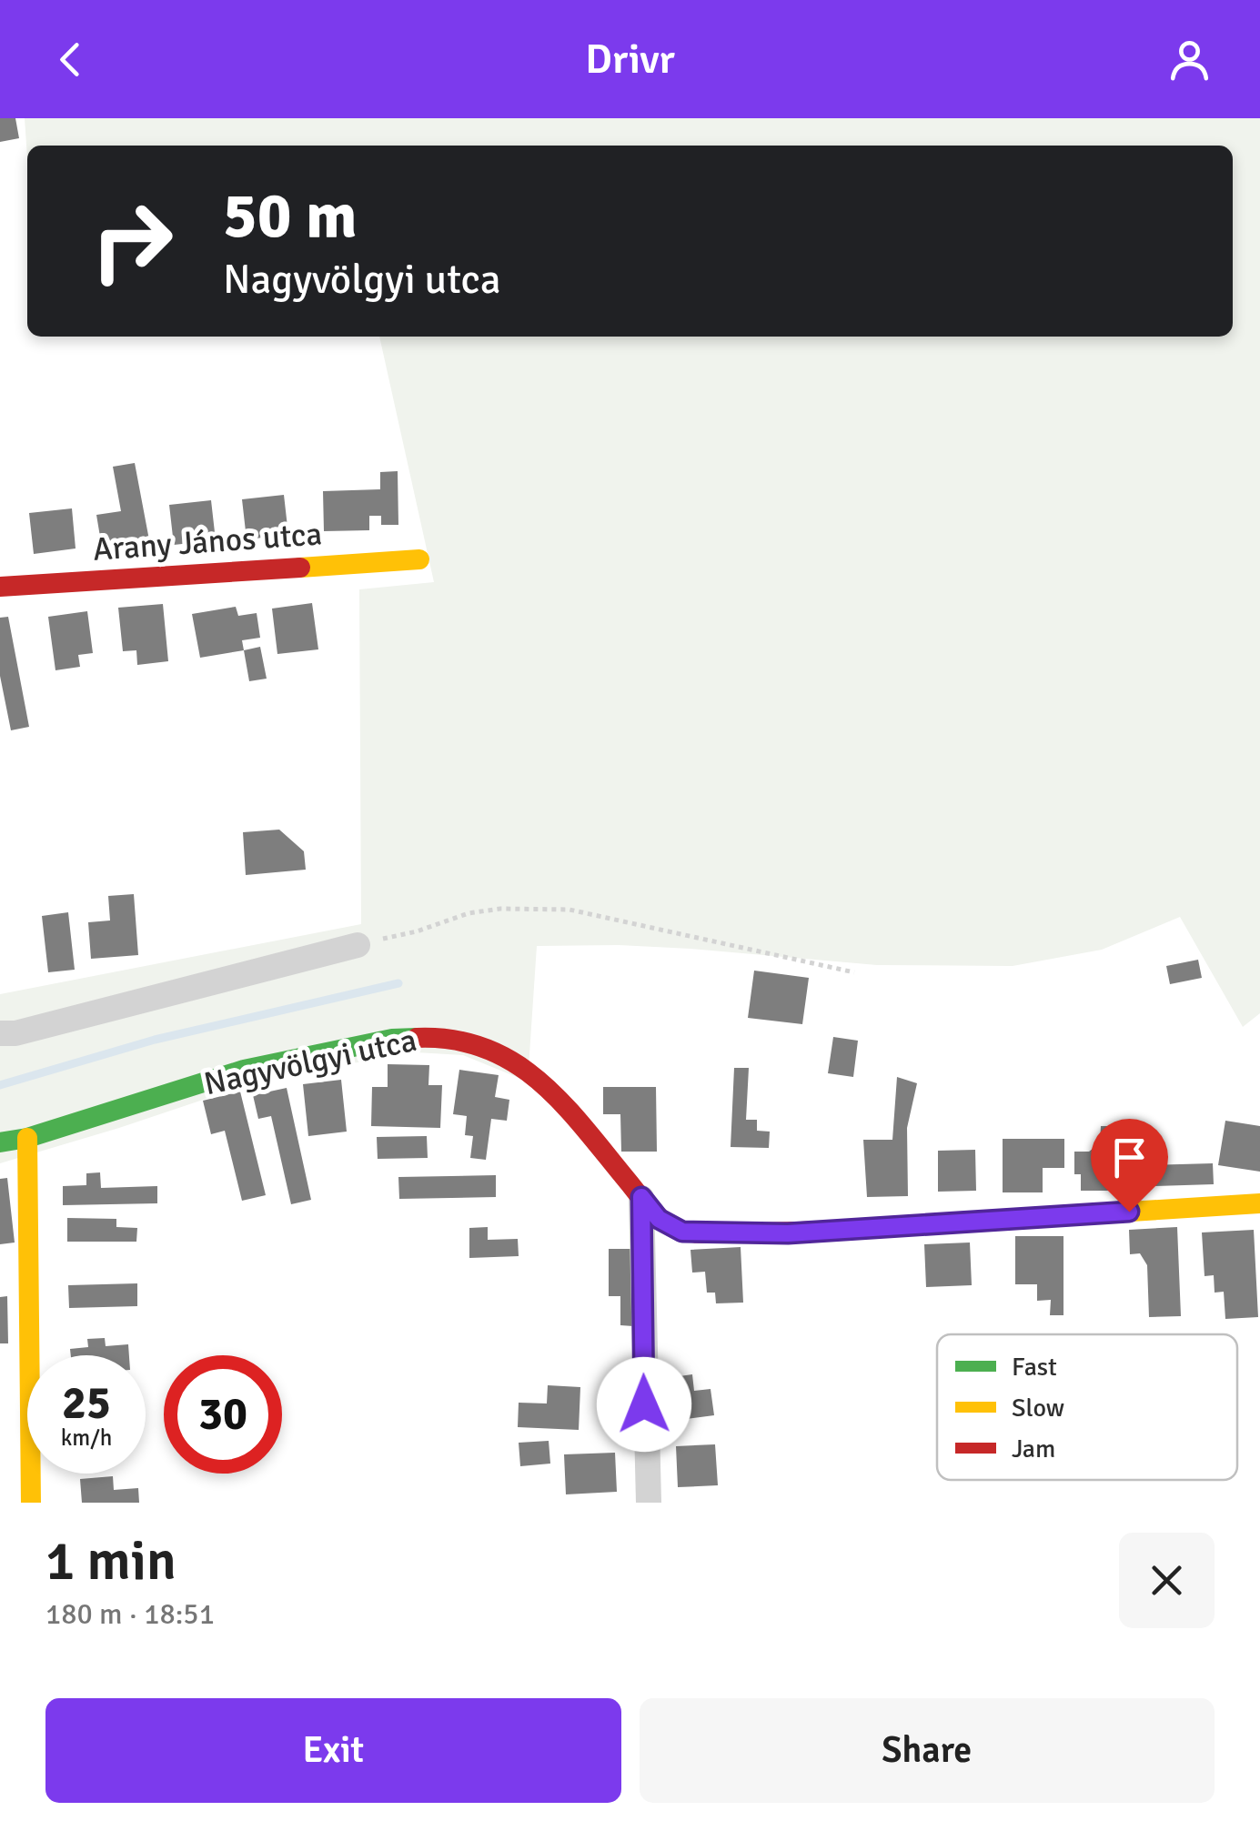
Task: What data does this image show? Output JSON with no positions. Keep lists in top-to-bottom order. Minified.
{"streets":{"street":["Arany János utca","Nagyvölgyi utca"]},"legend":["Fast","Slow","Jam"],"page":{"header":"Drivr","turn":["50 m","Nagyvölgyi utca"],"speed":"25 km/h","limit":"30","heading":["1 min","180 m · 18:51"],"buttons":["Exit","Share"]}}
